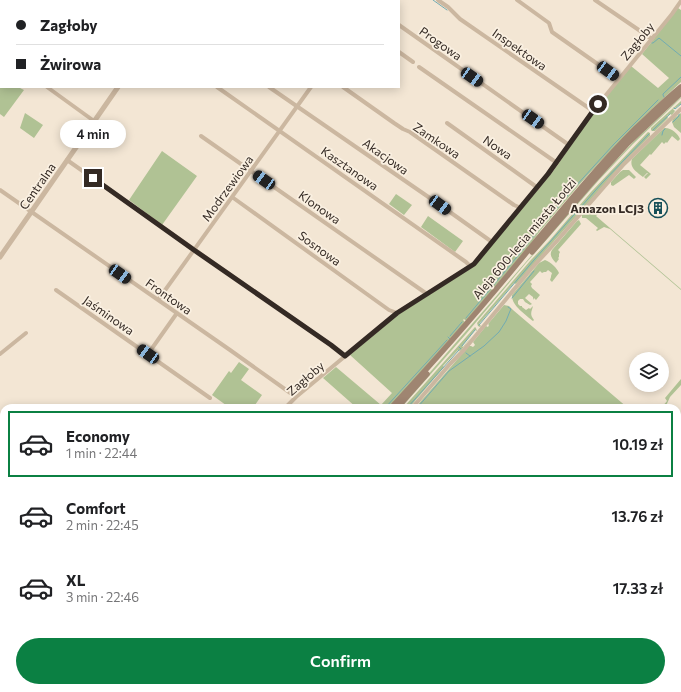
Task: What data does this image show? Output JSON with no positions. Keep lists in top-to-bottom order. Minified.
{"streets":{"main road":["Aleja 600-lecia miasta Łodzi"],"street":["Zagłoby","Progowa","Inspektowa","Zamkowa","Nowa","Akacjowa","Kasztanowa","Centralna","Modrzewiowa","Klonowa","Sosnowa","Frontowa","Jaśminowa"]},"crossings":[["Zagłoby","Progowa"],["Zagłoby","Inspektowa"],["Zagłoby","Zamkowa"],["Zagłoby","Nowa"],["Zagłoby","Akacjowa"],["Zagłoby","Kasztanowa"],["Zagłoby","Klonowa"],["Zagłoby","Sosnowa"],["Zagłoby","Frontowa"],["Akacjowa","Modrzewiowa"],["Kasztanowa","Modrzewiowa"],["Centralna","Frontowa"],["Modrzewiowa","Klonowa"],["Modrzewiowa","Sosnowa"],["Modrzewiowa","Frontowa"]],"places":{"building":["Amazon LCJ3"]},"page":{"banner":["Zagłoby","Żwirowa"],"bubble":"4 min","list":[{"name":"Economy","note":"1 min · 22:44","value":"10.19 zł"},{"name":"Comfort","note":"2 min · 22:45","value":"13.76 zł"},{"name":"XL","note":"3 min · 22:46","value":"17.33 zł"}],"buttons":"Confirm"}}
